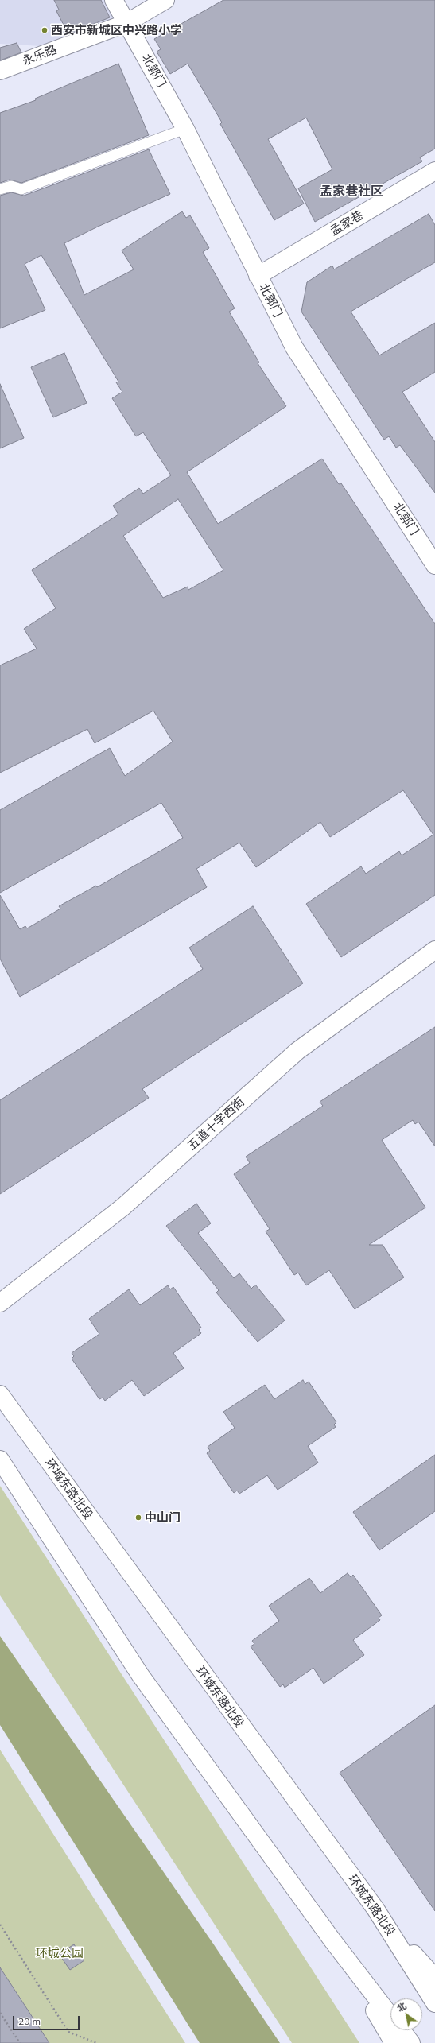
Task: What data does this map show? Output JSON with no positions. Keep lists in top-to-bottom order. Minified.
{"streets":{"main road":["永乐路","北郭门","孟家巷","五道十字西街","环城东路北段"]},"crossings":[["永乐路","北郭门"],["北郭门","孟家巷"]],"districts":["孟家巷社区"],"parks":["环城公园"],"places":["西安市新城区中兴路小学","中山门"],"scale_bar":"20 m","north":"top left"}
